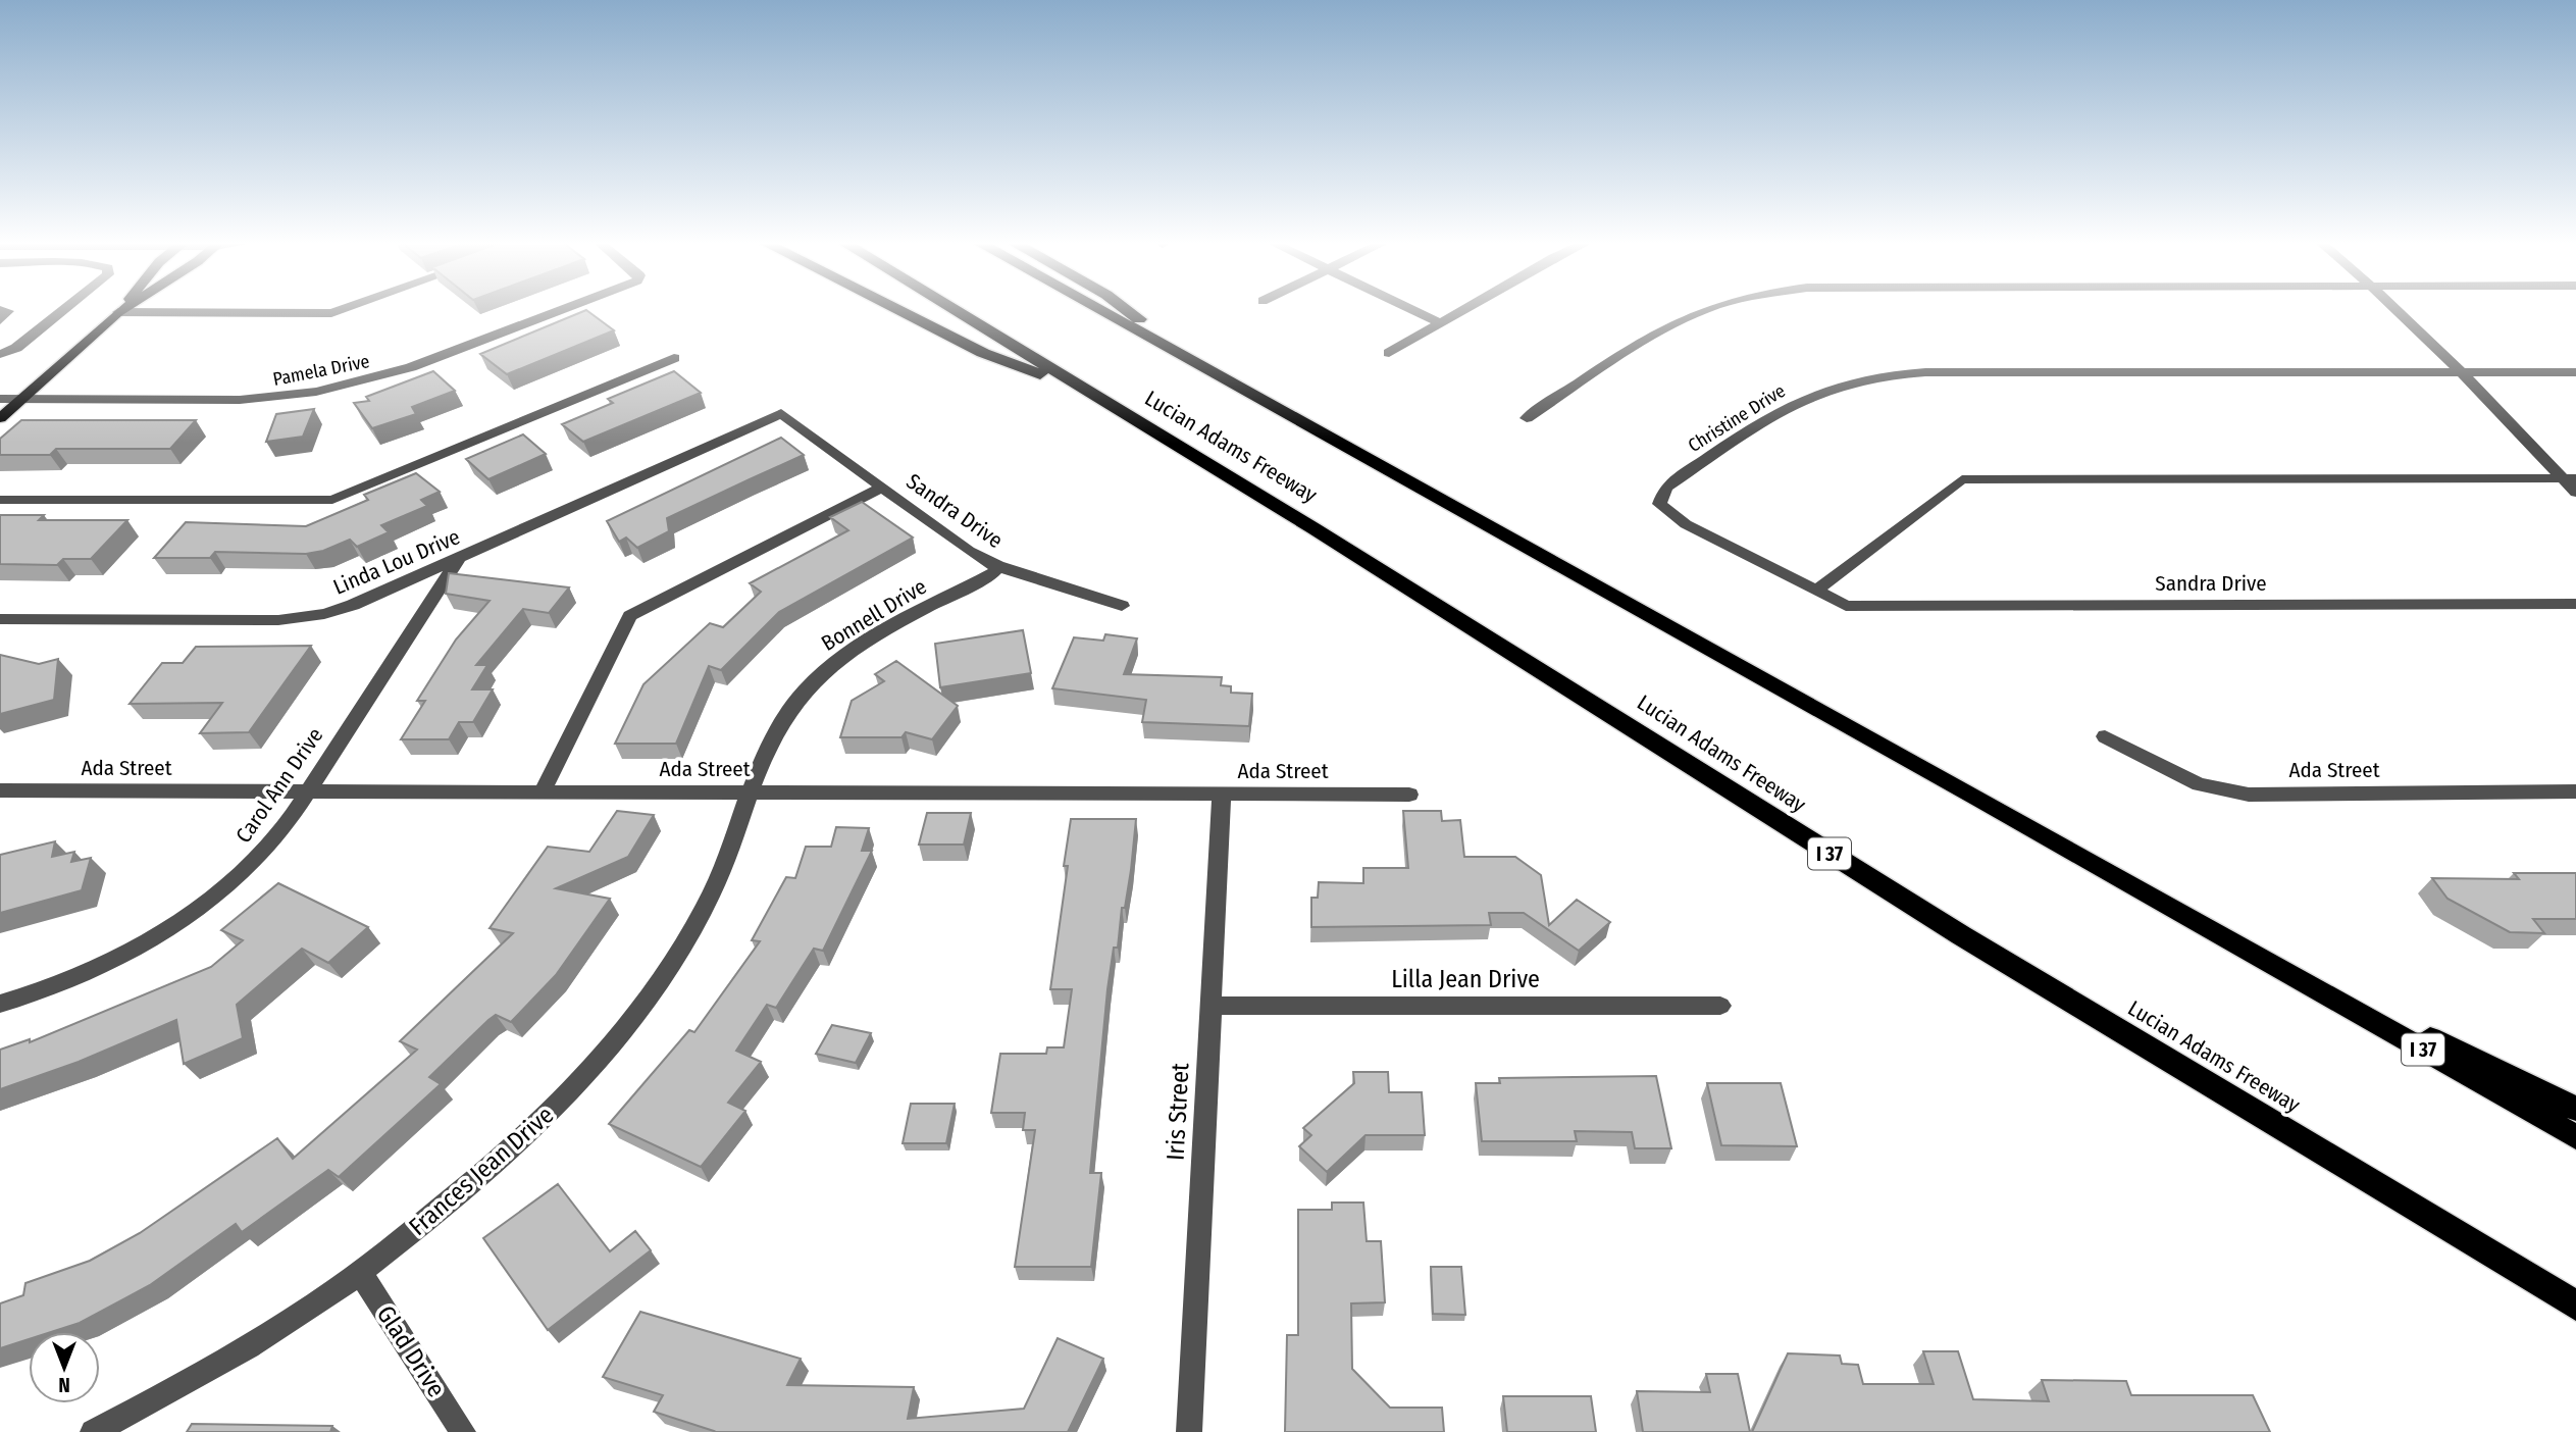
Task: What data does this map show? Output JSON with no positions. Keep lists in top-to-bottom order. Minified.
{"streets":{"highway":["Lucian Adams Freeway","I 37"],"street":["Pamela Drive","Christine Drive","Sandra Drive","Linda Lou Drive","Bonnell Drive","Ada Street","Carol Ann Drive","Lilla Jean Drive","Iris Street","Frances Jean Drive","Glad Drive"]},"crossings":[["Christine Drive","Sandra Drive"],["Sandra Drive","Linda Lou Drive"],["Sandra Drive","Bonnell Drive"],["Linda Lou Drive","Carol Ann Drive"],["Bonnell Drive","Ada Street"],["Bonnell Drive","Frances Jean Drive"],["Ada Street","Carol Ann Drive"],["Ada Street","Iris Street"],["Ada Street","Frances Jean Drive"],["Lilla Jean Drive","Iris Street"],["Frances Jean Drive","Glad Drive"]],"north":"bottom"}
